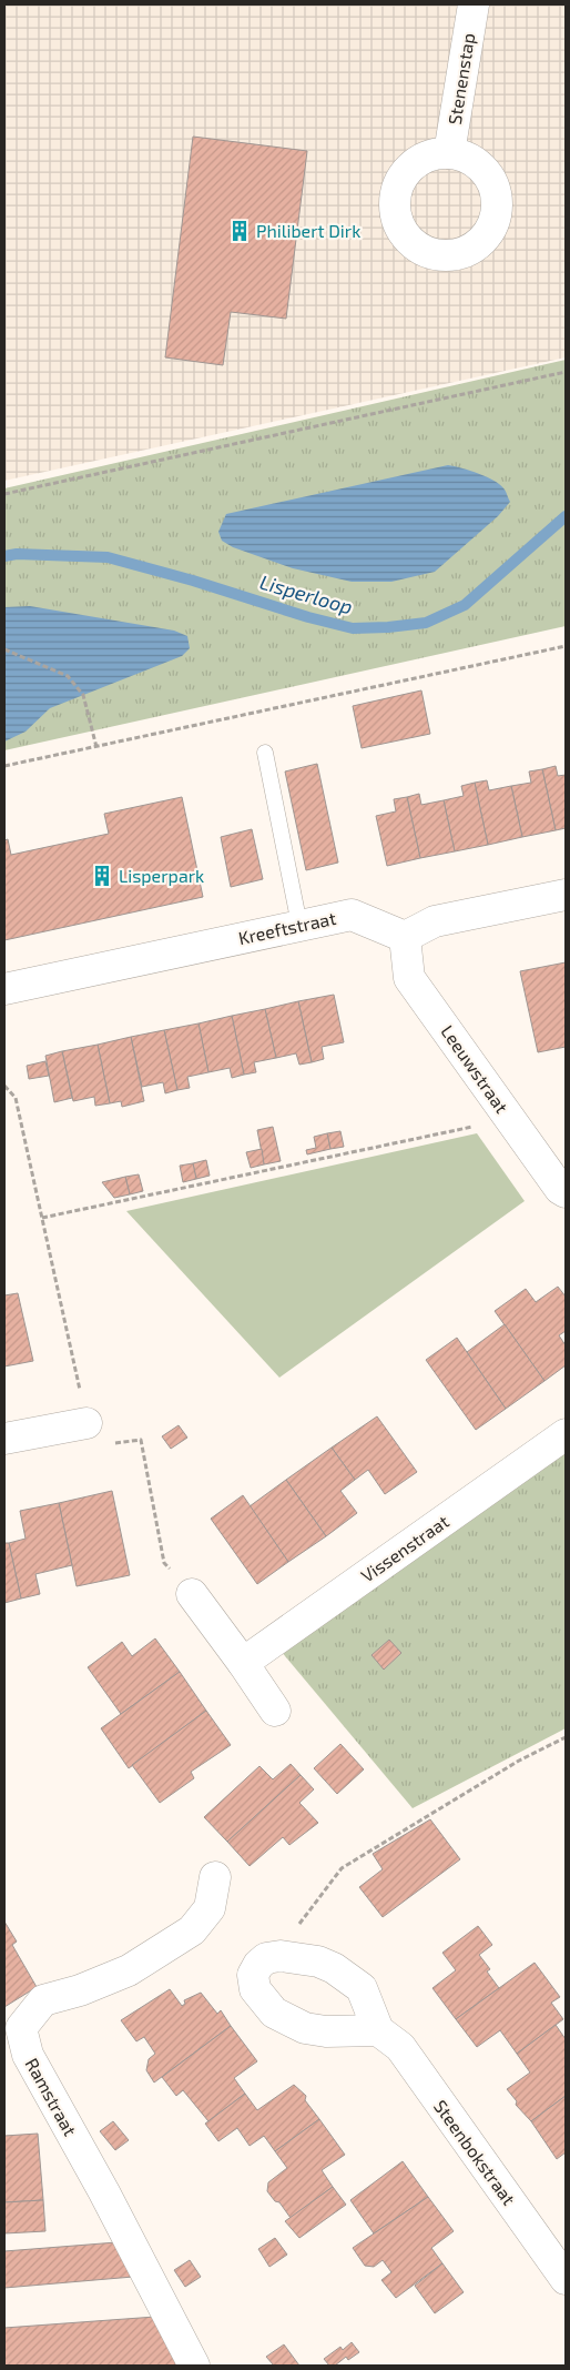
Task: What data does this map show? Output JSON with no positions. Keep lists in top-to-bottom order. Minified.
{"streets":{"street":["Stenenstap","Kreeftstraat","Leeuwstraat","Vissenstraat","Ramstraat","Steenbokstraat"]},"crossings":[["Kreeftstraat","Leeuwstraat"]],"water":["Lisperloop"],"places":{"building":["Philibert Dirk","Lisperpark"]}}
